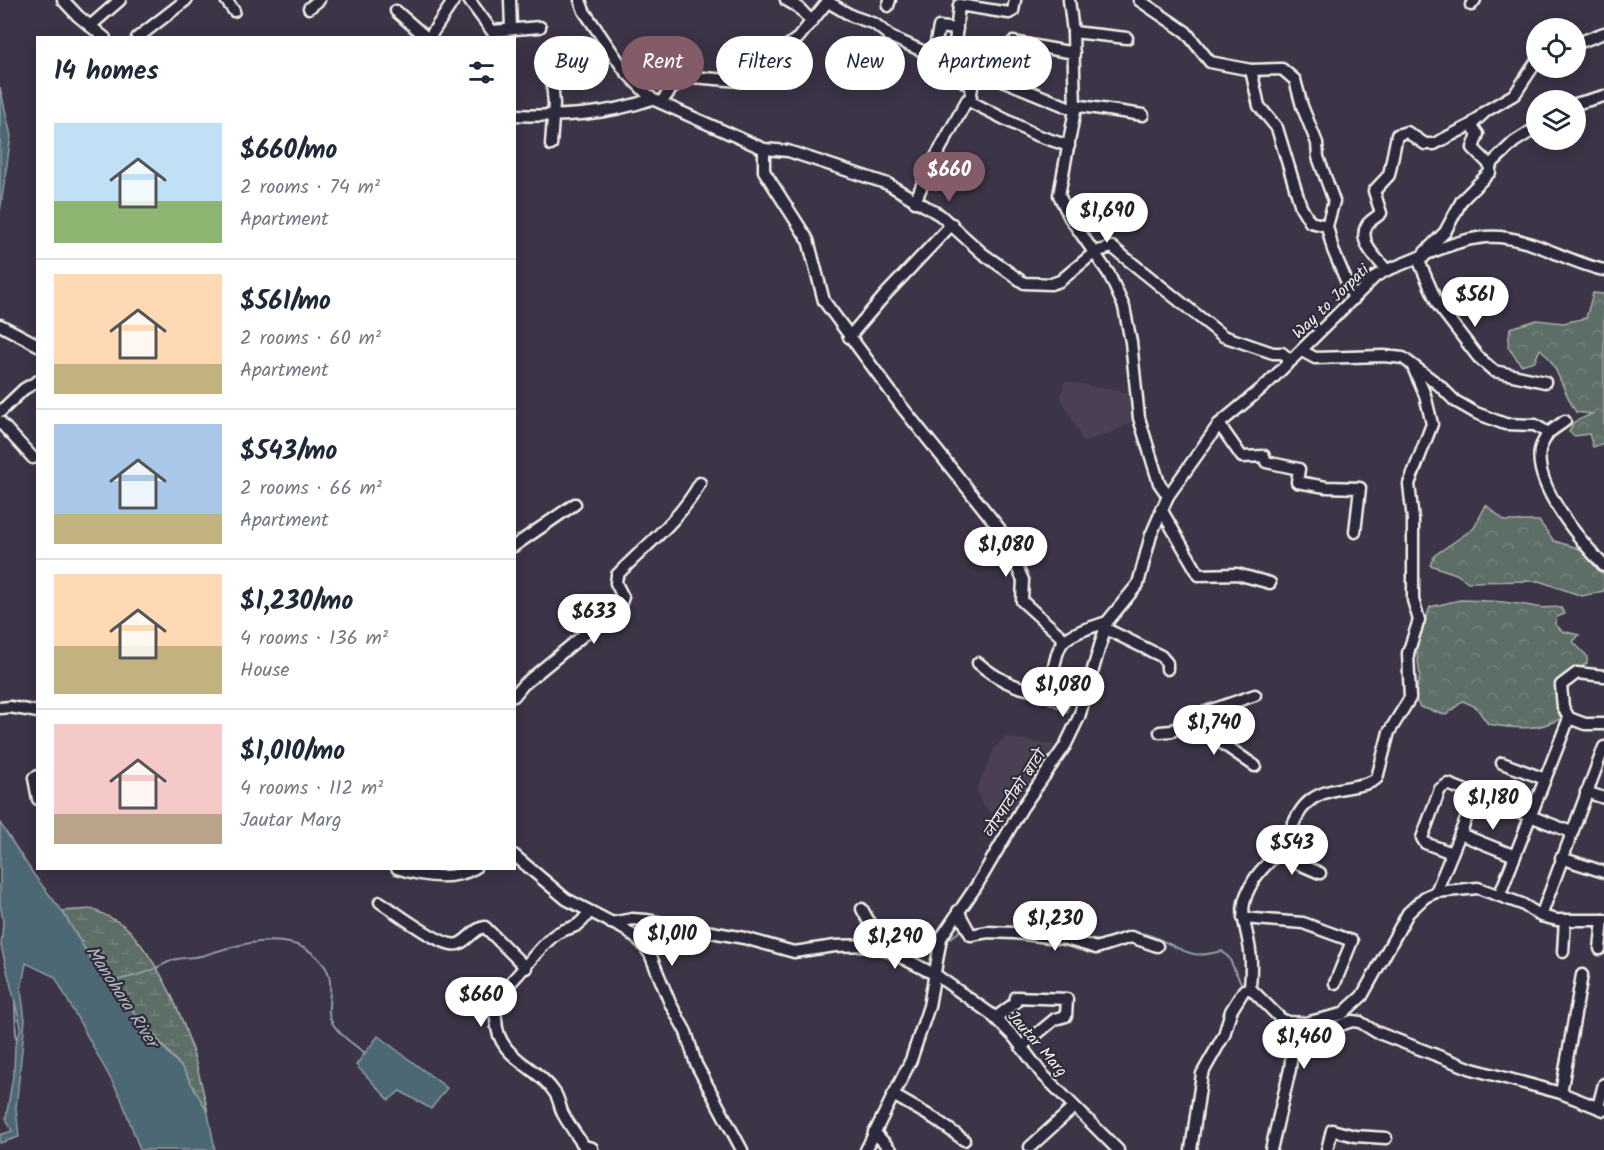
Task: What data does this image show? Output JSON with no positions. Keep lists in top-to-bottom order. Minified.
{"streets":{"street":["Way to Jorpati","जोरपाटीको बाटो","Jautar Marg"]},"crossings":[["Way to Jorpati","जोरपाटीको बाटो"],["जोरपाटीको बाटो","Jautar Marg"]],"water":["Manohara River"],"page":{"chip":["Buy","Rent","Filters","New","Apartment"],"heading":"14 homes","list":[{"name":"$660/mo","note":"2 rooms · 74 m² · Apartment"},{"name":"$561/mo","note":"2 rooms · 60 m² · Apartment"},{"name":"$543/mo","note":"2 rooms · 66 m² · Apartment"},{"name":"$1,230/mo","note":"4 rooms · 136 m² · House"},{"name":"$1,010/mo","note":"4 rooms · 112 m² · Jautar Marg"}],"price":["$660","$1,690","$561","$1,080","$633","$1,080","$1,740","$1,180","$543","$1,230","$1,010","$1,290","$660","$1,460"]}}
